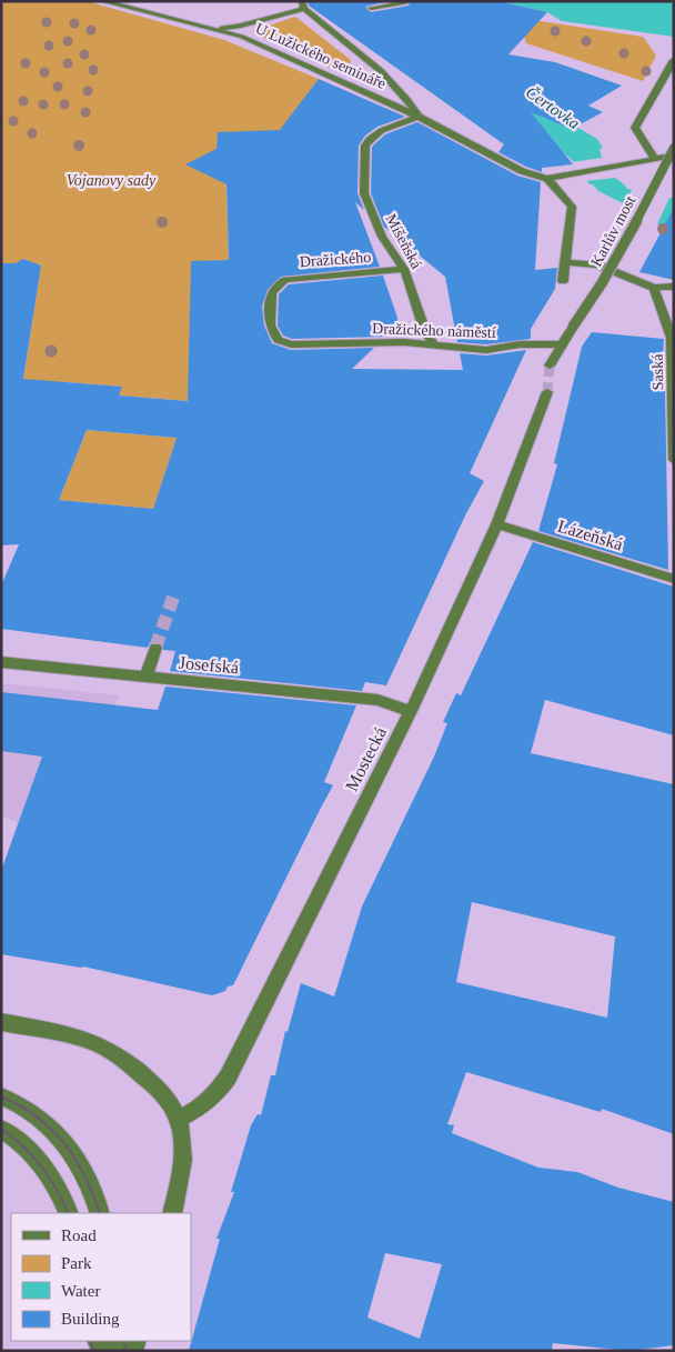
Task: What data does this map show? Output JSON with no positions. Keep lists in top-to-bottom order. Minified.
{"streets":{"street":["U Lužického semináře","Karlův most","Míšeňská","Dražického","Dražického náměstí","Saská","Lázeňská","Josefská","Mostecká"]},"crossings":[["U Lužického semináře","Míšeňská"],["Karlův most","Dražického náměstí"],["Míšeňská","Dražického"],["Míšeňská","Dražického náměstí"],["Dražického","Dražického náměstí"],["Lázeňská","Mostecká"],["Josefská","Mostecká"]],"water":["Čertovka"],"parks":["Vojanovy sady"],"legend":["Road","Park","Water","Building"]}
